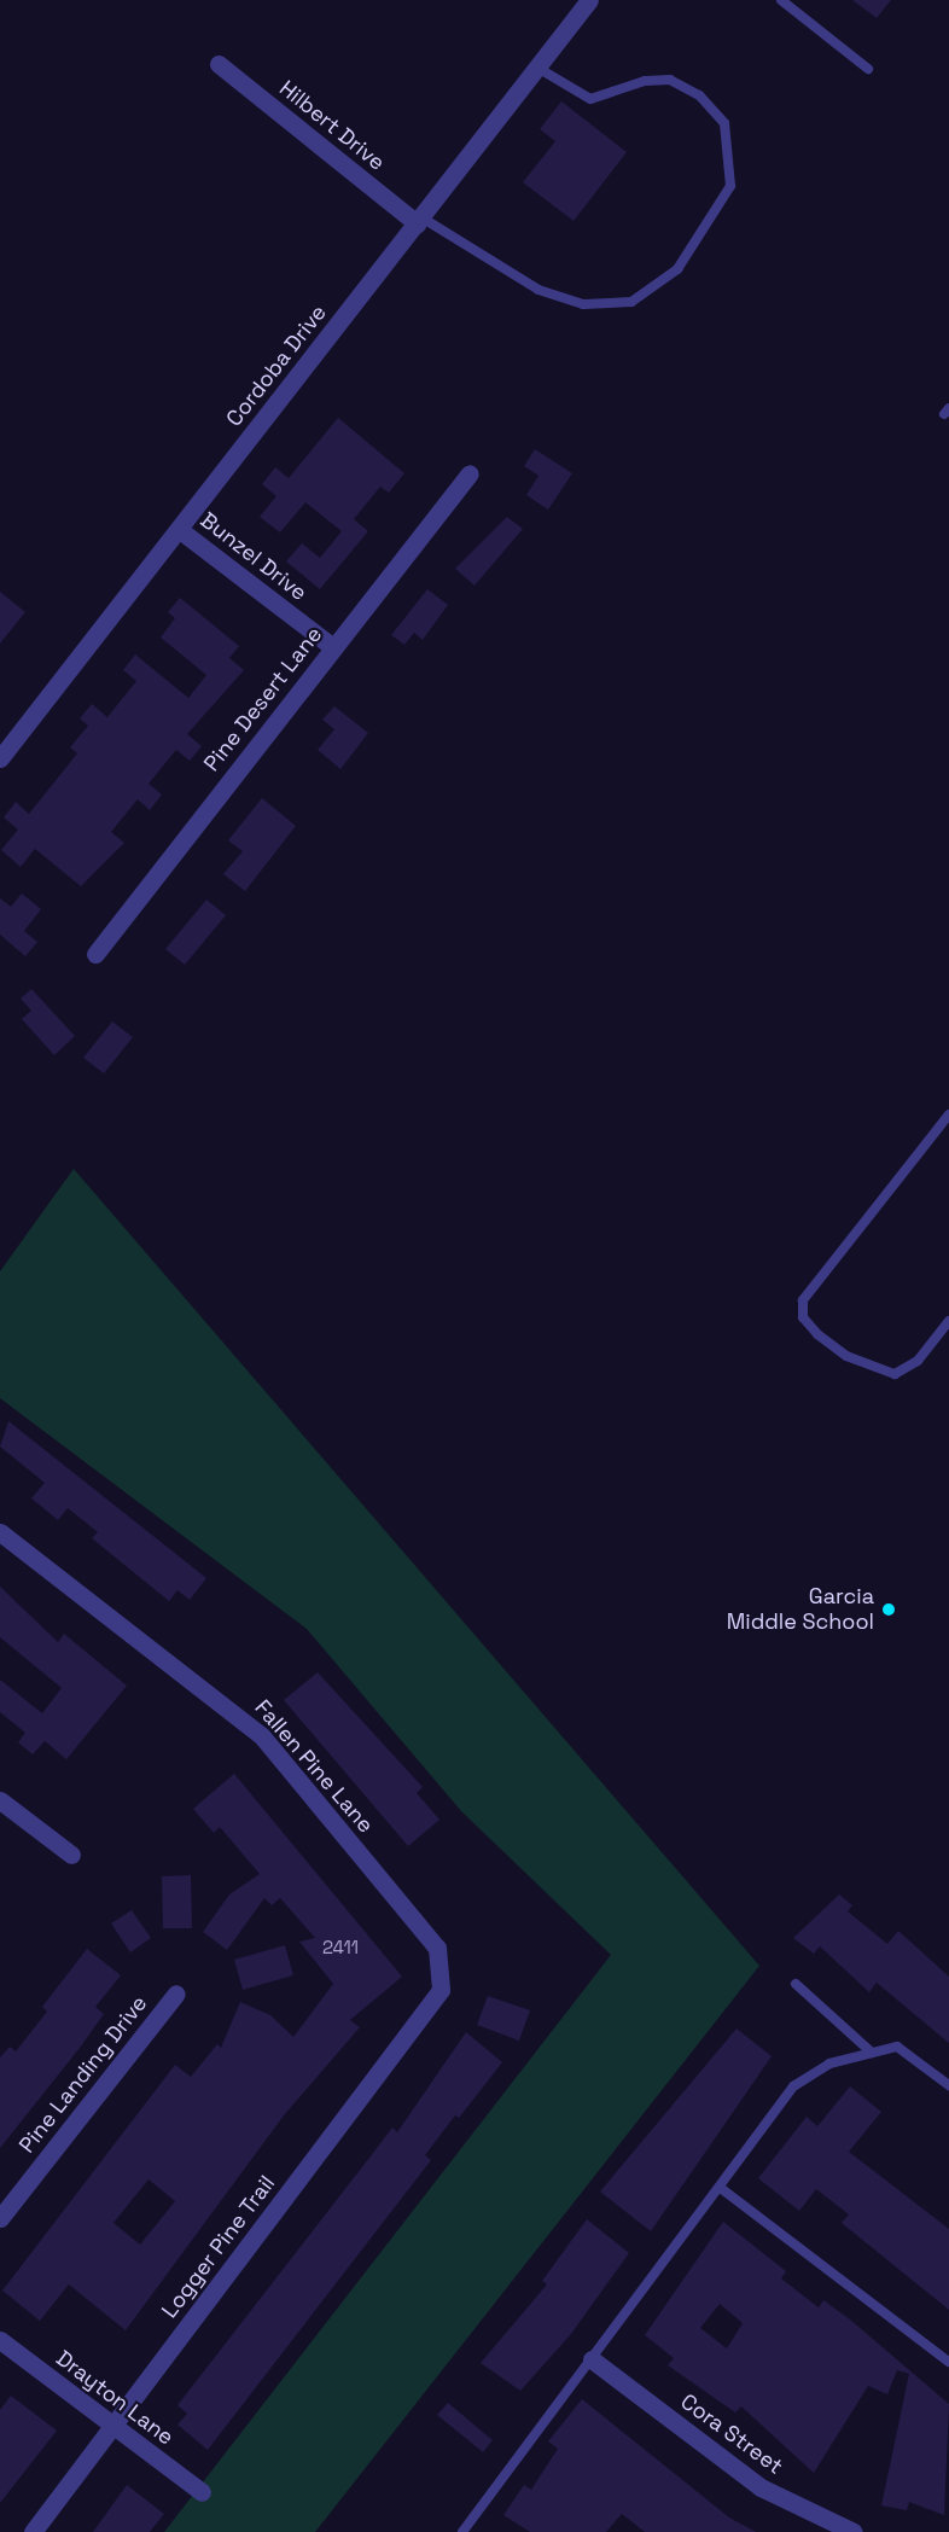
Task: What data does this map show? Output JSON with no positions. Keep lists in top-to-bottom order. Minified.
{"streets":{"street":["Hilbert Drive","Cordoba Drive","Bunzel Drive","Pine Desert Lane","Fallen Pine Lane","Pine Landing Drive","Logger Pine Trail","Drayton Lane","Cora Street"]},"crossings":[["Hilbert Drive","Cordoba Drive"],["Cordoba Drive","Bunzel Drive"],["Bunzel Drive","Pine Desert Lane"],["Fallen Pine Lane","Logger Pine Trail"],["Logger Pine Trail","Drayton Lane"]],"places":["Garcia Middle School"],"house_numbers":["2411"]}
